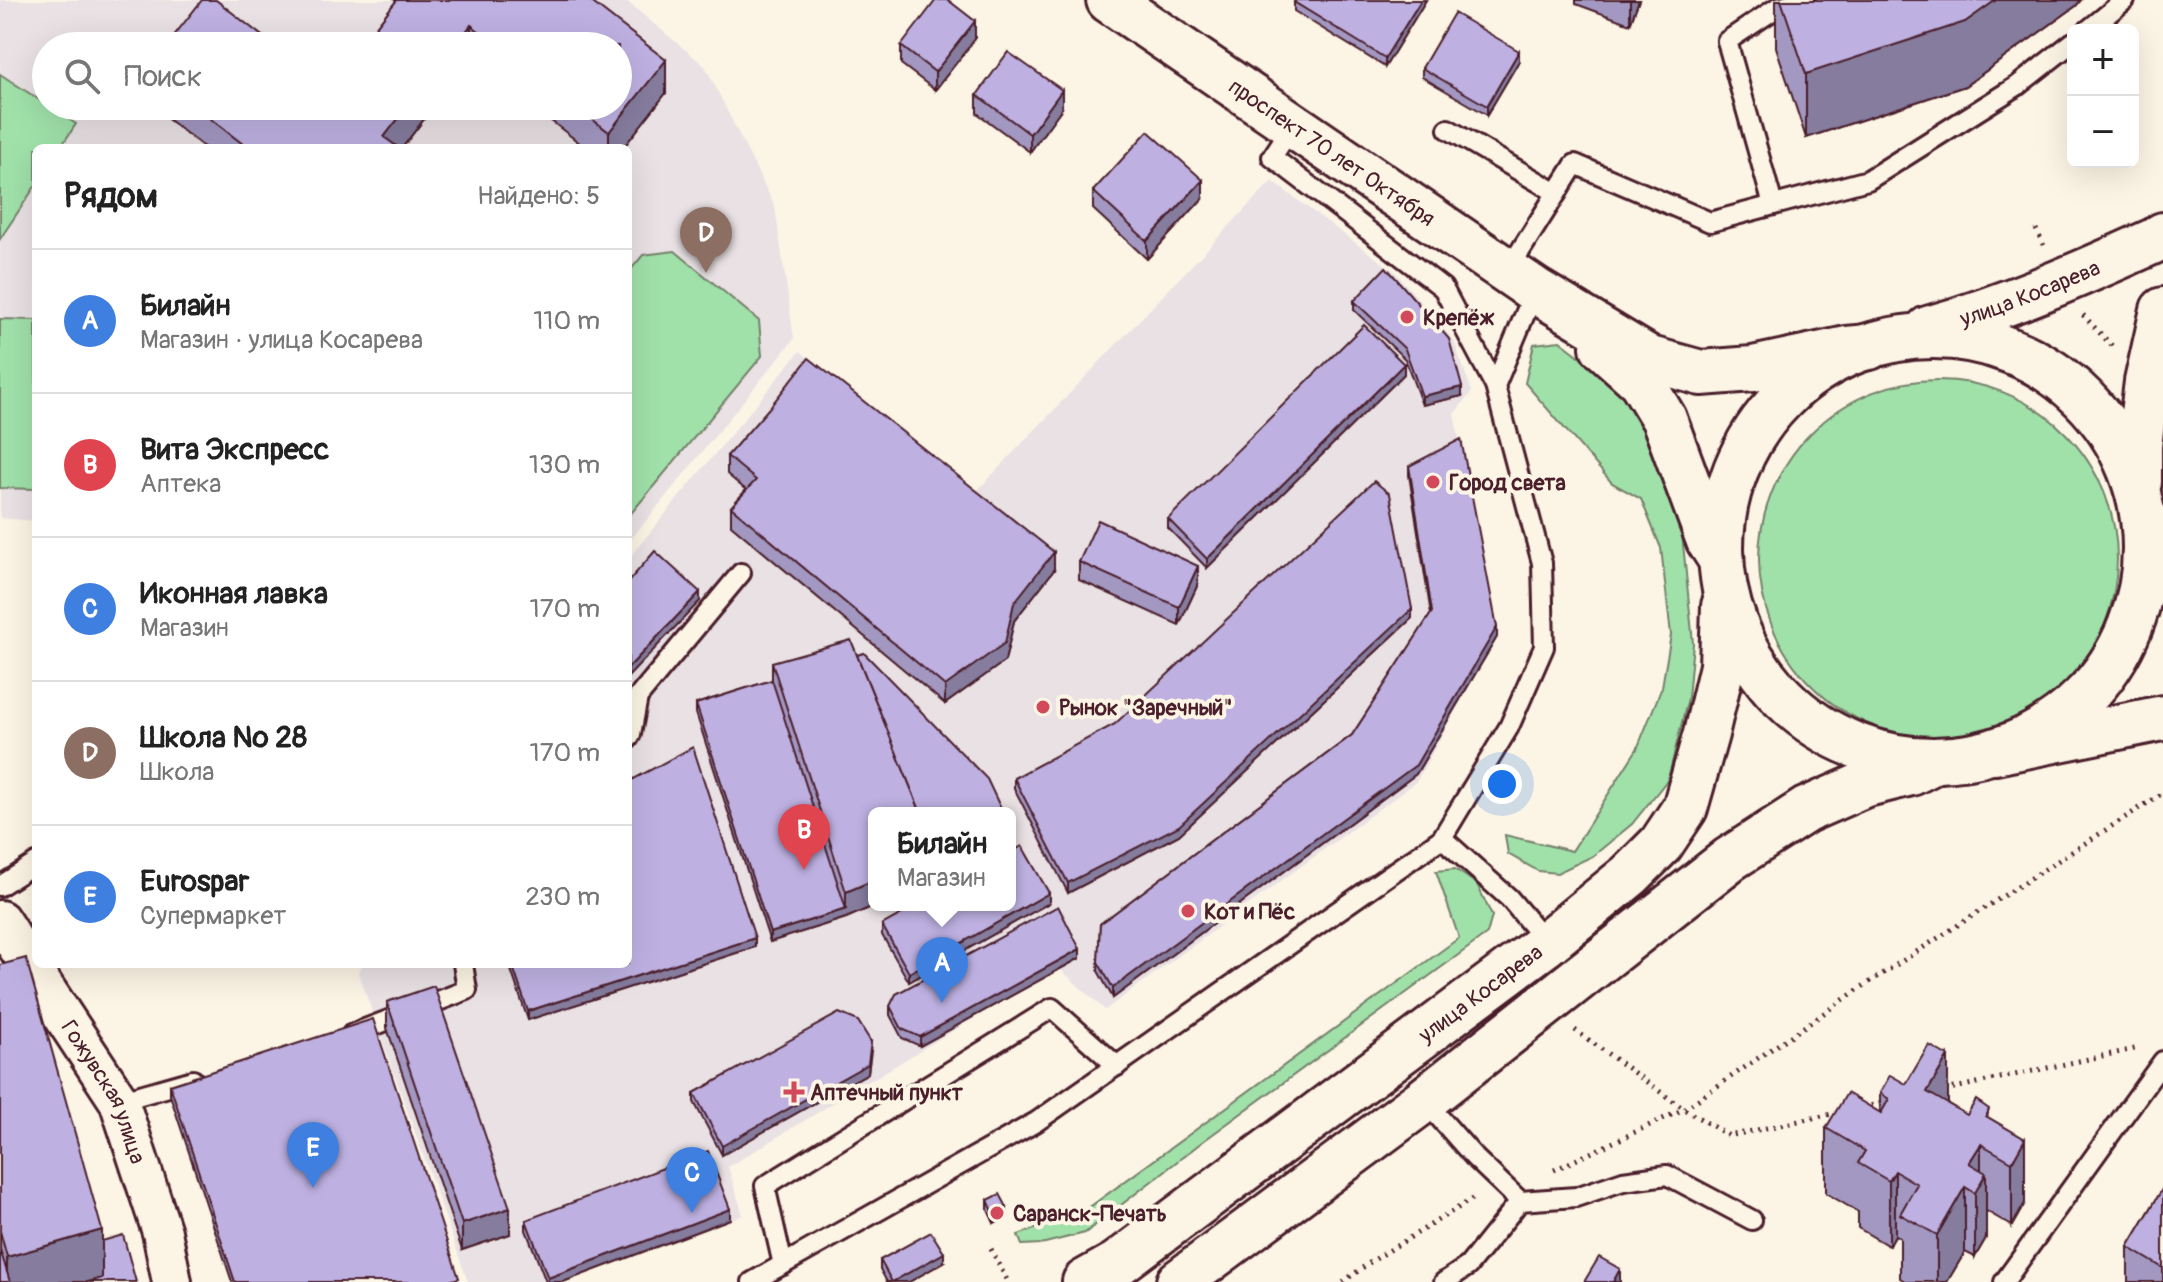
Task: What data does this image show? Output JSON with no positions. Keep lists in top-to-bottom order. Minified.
{"streets":{"main road":["проспект 70 лет Октября","улица Косарева"],"street":["Гожувская улица"]},"crossings":[["проспект 70 лет Октября","улица Косарева"]],"places":{"other":["Крепёж","Город света","Рынок \"Заречный\"","Кот и Пёс","Саранск-Печать"],"health":["Аптечный пункт"]},"page":{"map_buttons":["+","−"],"search":"Поиск","heading":["Рядом","Найдено: 5"],"pins":["D","B","A","E","C"],"list":[{"mark":"A","name":"Билайн","note":"Магазин · улица Косарева","value":"110 m"},{"mark":"B","name":"Вита Экспресс","note":"Аптека","value":"130 m"},{"mark":"C","name":"Иконная лавка","note":"Магазин","value":"170 m"},{"mark":"D","name":"Школа № 28","note":"Школа","value":"170 m"},{"mark":"E","name":"Eurospar","note":"Супермаркет","value":"230 m"}],"popup":["Билайн","Магазин"]}}
